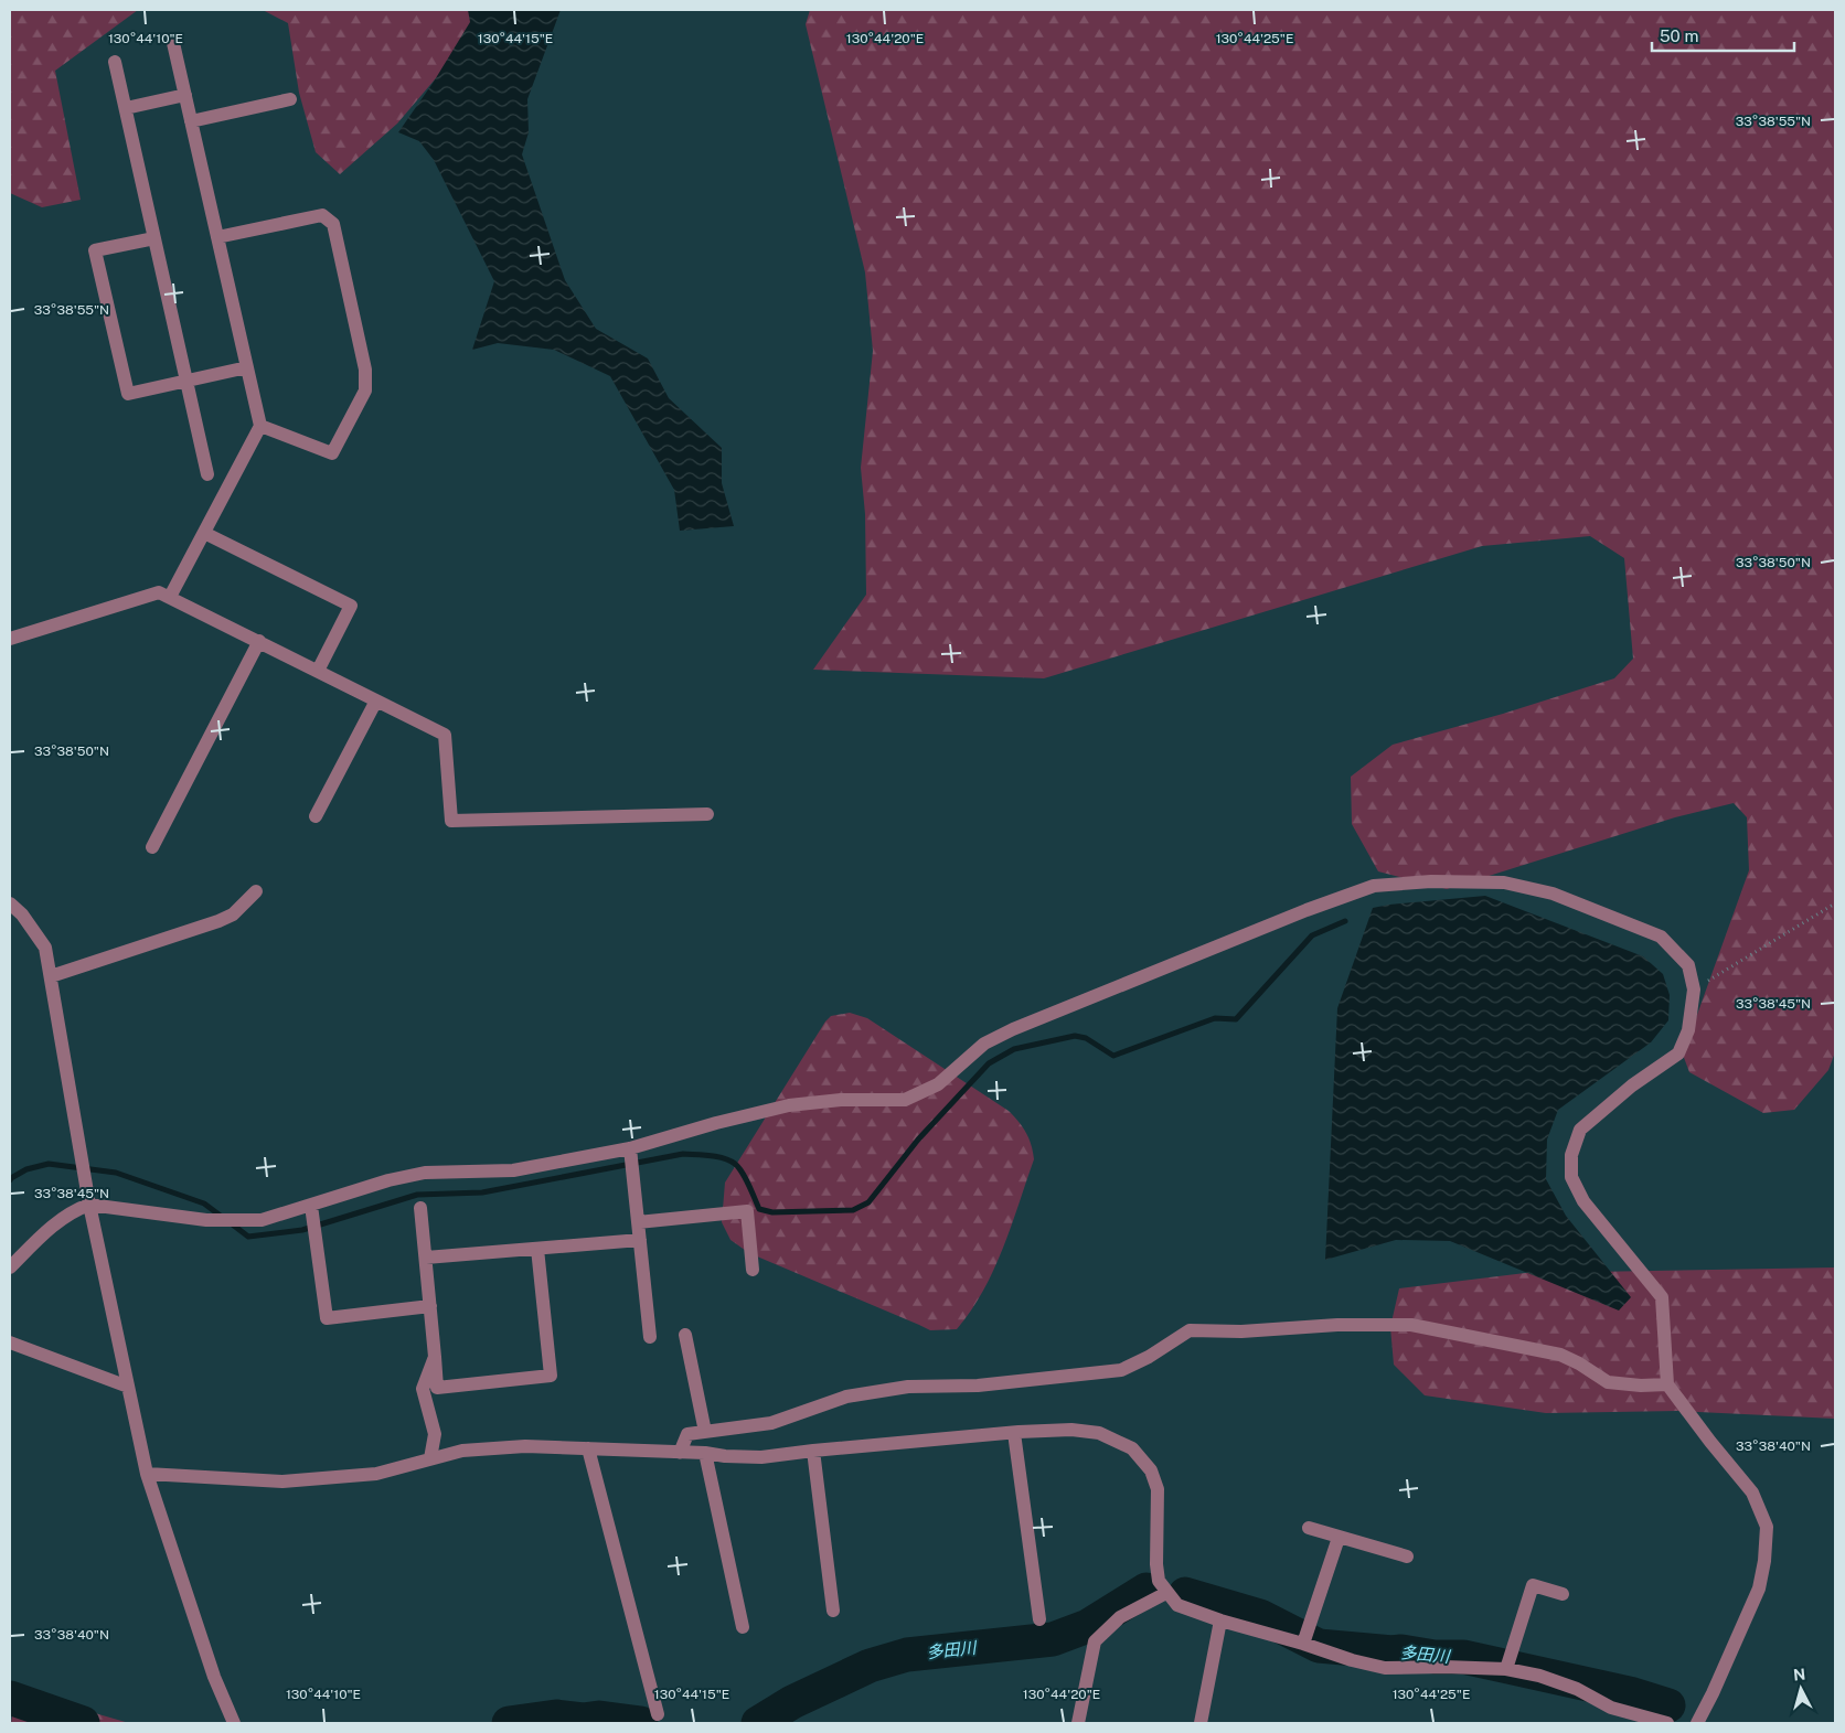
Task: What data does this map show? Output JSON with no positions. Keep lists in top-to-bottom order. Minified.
{"water":["多田川"],"scale_bar":"50 m","north":"top","coordinates":["130°44'10\"E","130°44'15\"E","130°44'20\"E","130°44'25\"E","33°38'55\"N","33°38'50\"N","33°38'45\"N","33°38'40\"N"]}
